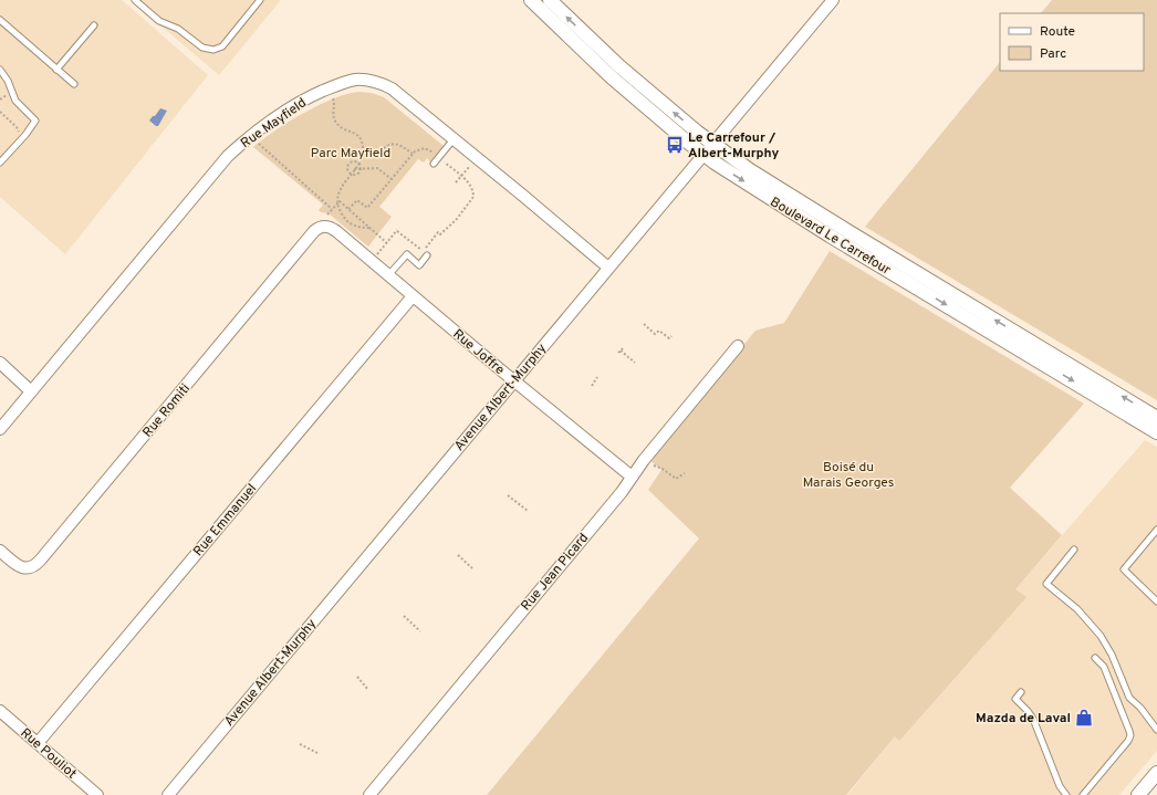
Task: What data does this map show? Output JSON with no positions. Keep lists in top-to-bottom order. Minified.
{"streets":{"street":["Rue Mayfield","Boulevard Le Carrefour","Rue Joffre","Avenue Albert-Murphy","Rue Romiti","Rue Emmanuel","Rue Jean Picard","Rue Pouliot"]},"crossings":[["Rue Mayfield","Avenue Albert-Murphy"],["Boulevard Le Carrefour","Avenue Albert-Murphy"],["Rue Joffre","Avenue Albert-Murphy"],["Rue Joffre","Rue Romiti"],["Rue Joffre","Rue Emmanuel"],["Rue Joffre","Rue Jean Picard"],["Rue Emmanuel","Rue Pouliot"]],"parks":["Parc Mayfield","Boisé du Marais Georges"],"places":{"bus stop":["Le Carrefour / Albert-Murphy"],"shop":["Mazda de Laval"]},"legend":["Route","Parc"]}
